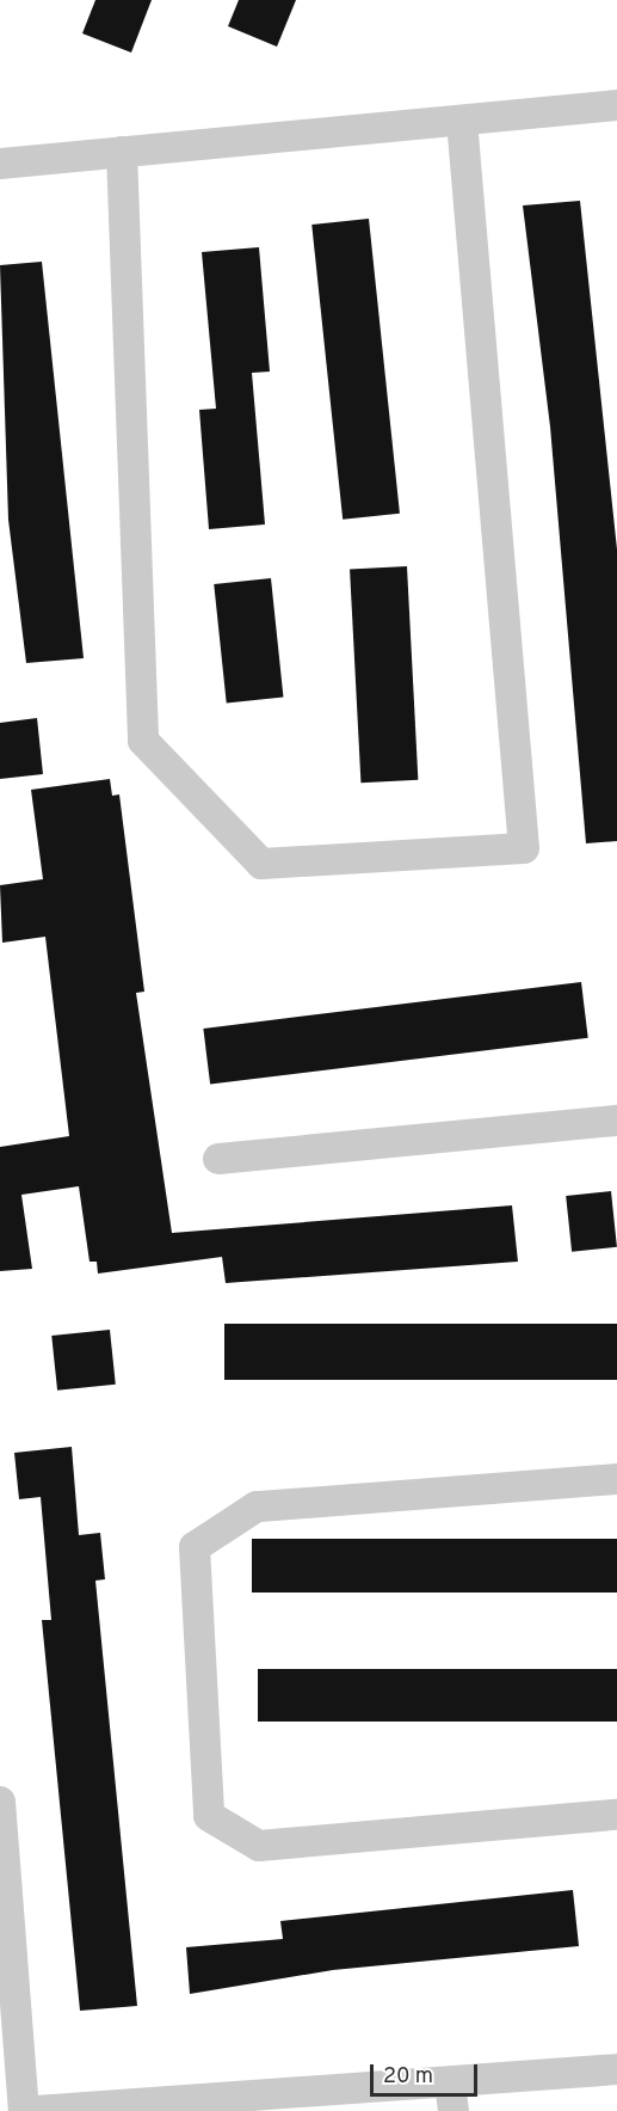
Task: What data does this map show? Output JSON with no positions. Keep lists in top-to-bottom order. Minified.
{"scale_bar":"20 m"}
